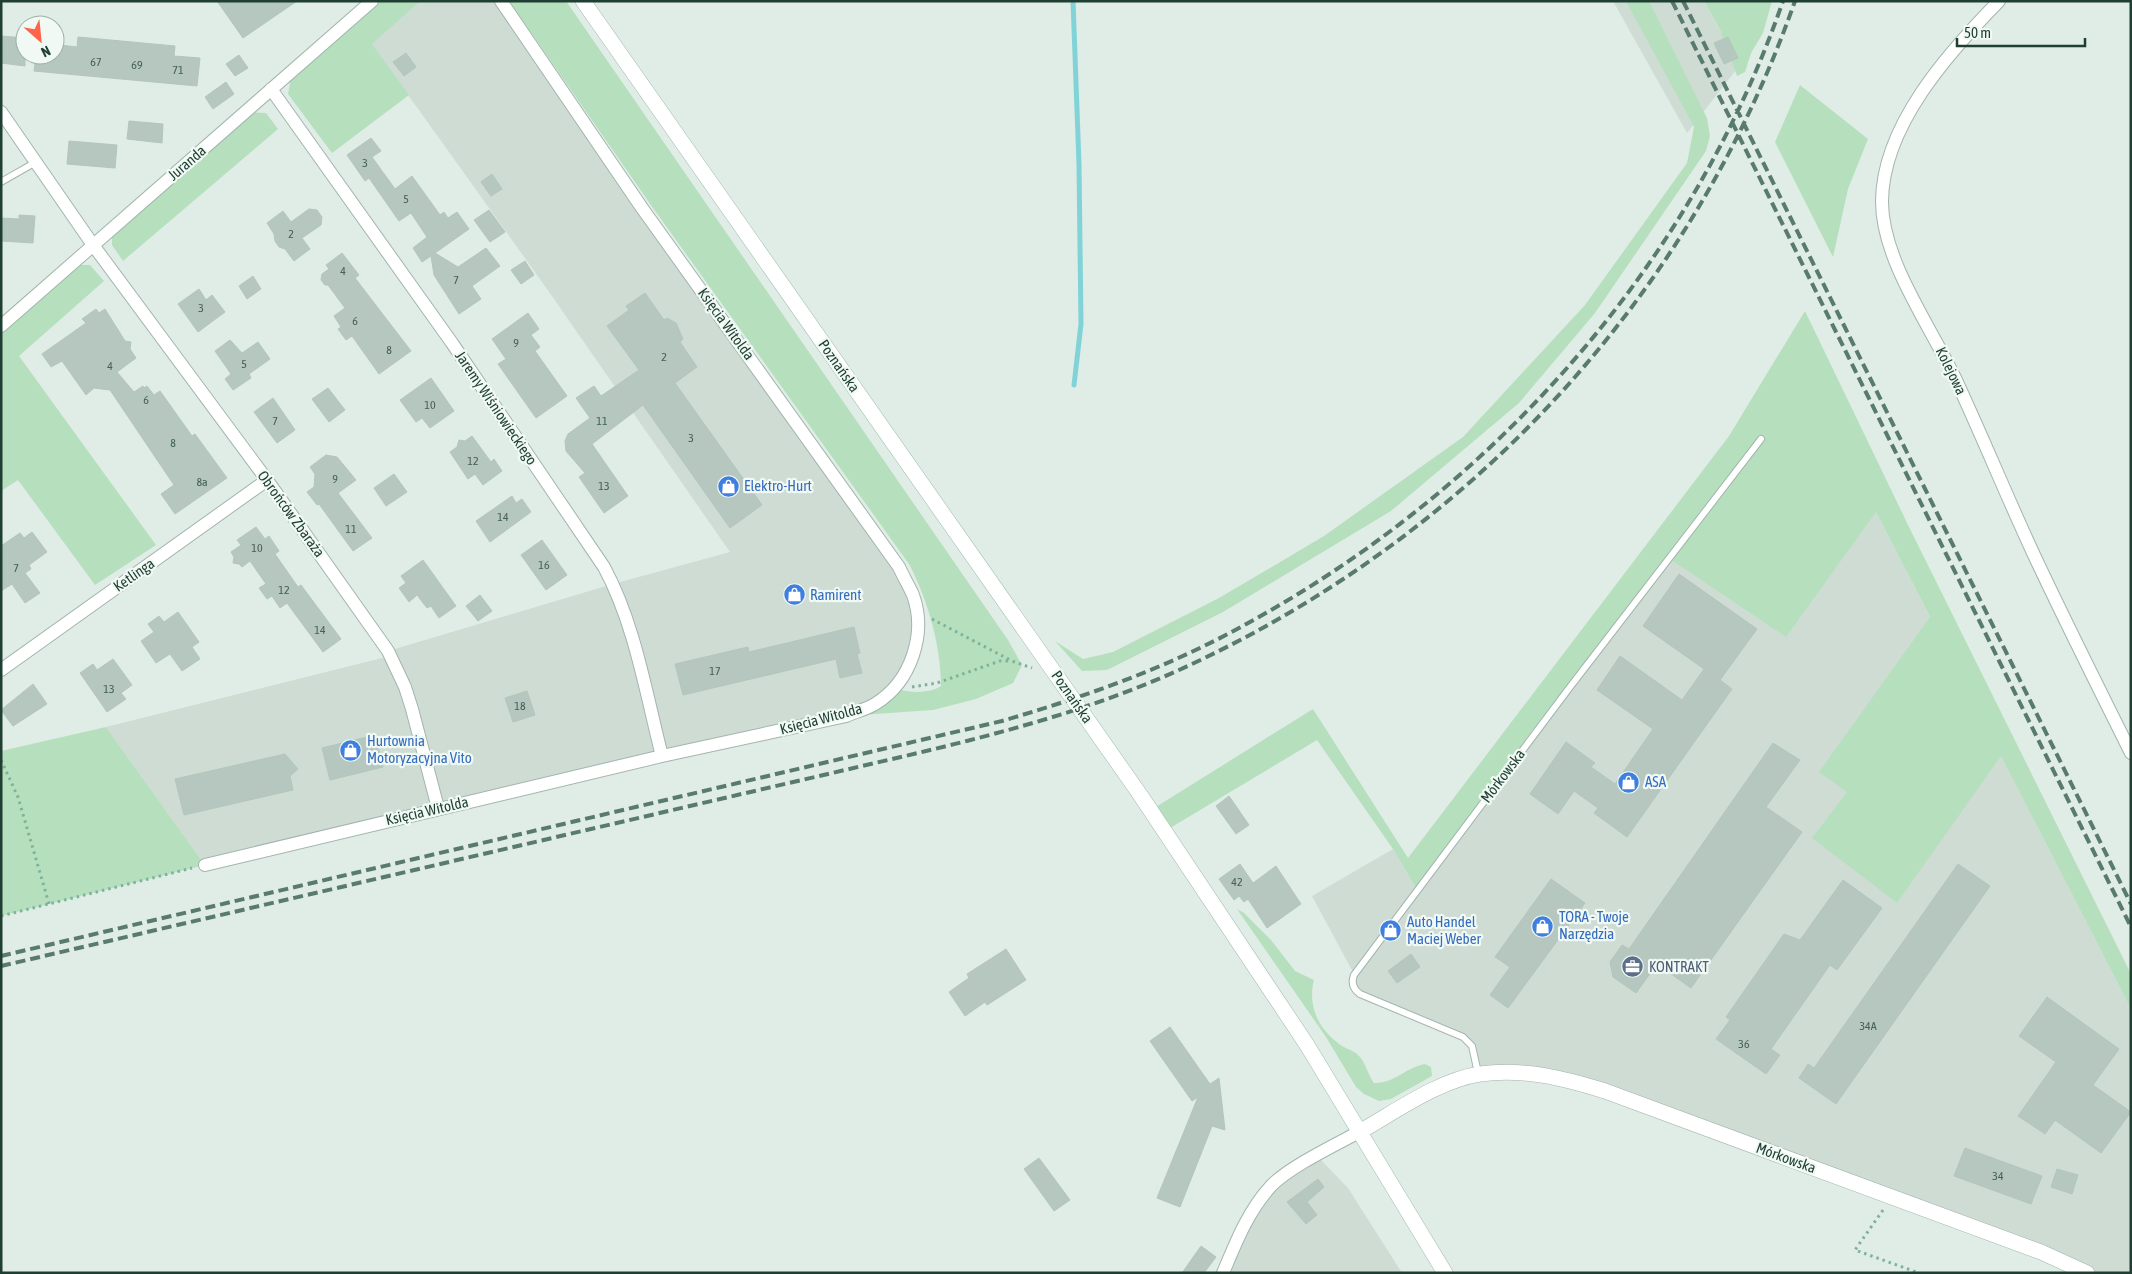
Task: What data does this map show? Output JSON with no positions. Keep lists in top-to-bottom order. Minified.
{"streets":{"main road":["Poznańska","Mórkowska"],"street":["Juranda","Księcia Witolda","Kolejowa","Jaremy Wiśniowieckiego","Obrońców Zbaraża","Ketlinga"]},"crossings":[["Juranda","Jaremy Wiśniowieckiego"],["Juranda","Obrońców Zbaraża"],["Księcia Witolda","Jaremy Wiśniowieckiego"],["Księcia Witolda","Obrońców Zbaraża"],["Poznańska","Mórkowska"],["Obrońców Zbaraża","Ketlinga"]],"places":{"shop":["Elektro-Hurt","Ramirent","Hurtownia Motoryzacyjna Vito","ASA","TORA - Twoje Narzędzia","Auto Handel Maciej Weber"],"office":["KONTRAKT"]},"house_numbers":["67","69","71","3","5","2","4","7","3","6","9","8","2","5","4","6","10","7","11","3","8","12","9","8a","13","14","11","10","16","7","12","14","17","13","18","42","34A","36","34"],"scale_bar":"50 m","north":"bottom right"}
